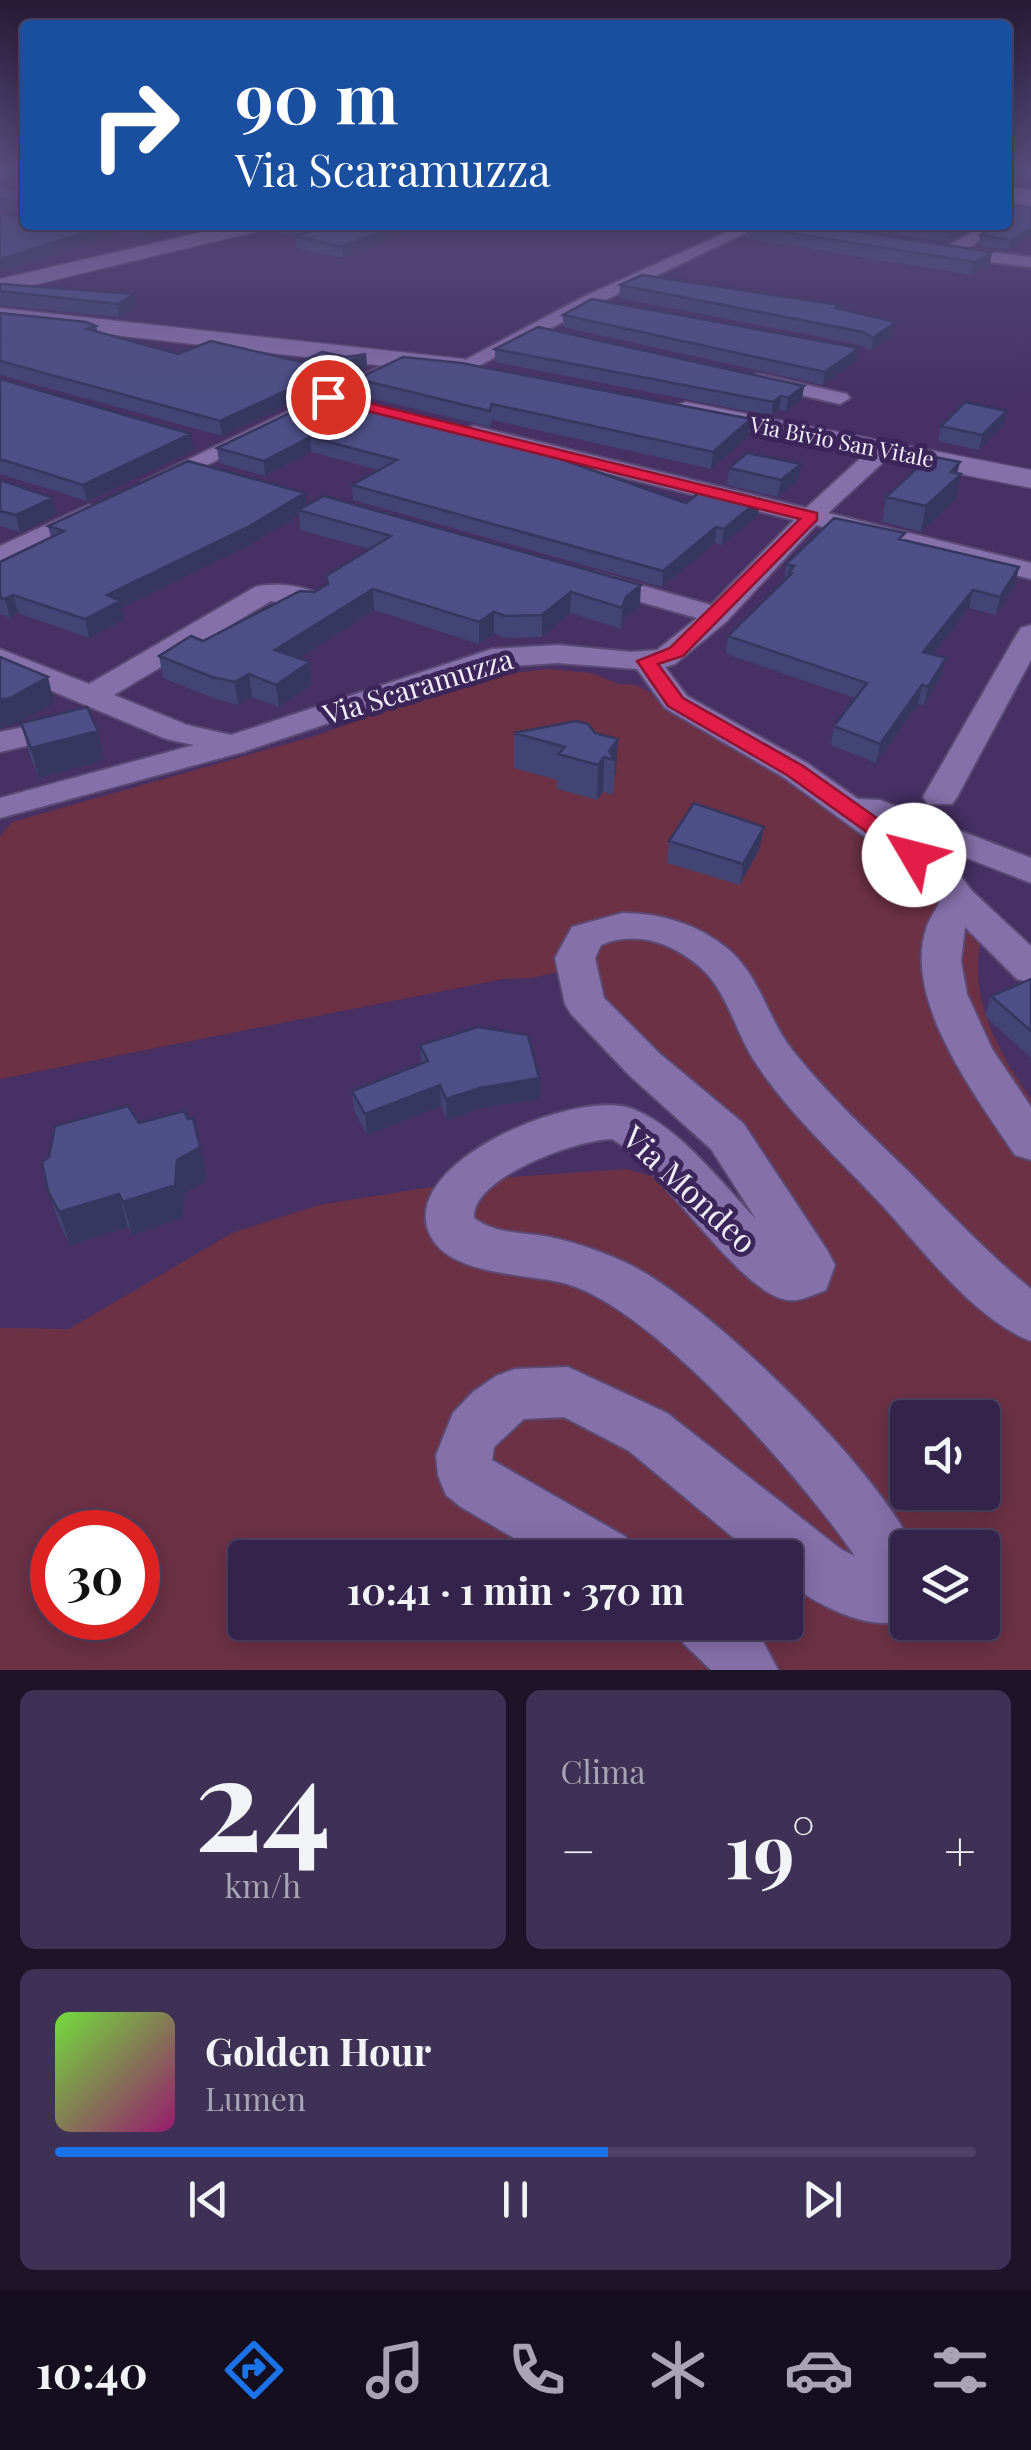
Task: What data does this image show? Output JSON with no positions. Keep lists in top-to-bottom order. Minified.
{"streets":{"main road":["Via Bivio San Vitale"],"street":["Via Scaramuzza","Via Mondeo"]},"page":{"turn":["90 m","Via Scaramuzza"],"limit":"30","trip":"10:41 · 1 min · 370 m","tile":[["24","km/h"],"Clima"],"heat":["−","19°","+"],"song":["Golden Hour","Lumen"],"tabs":"10:40"}}
